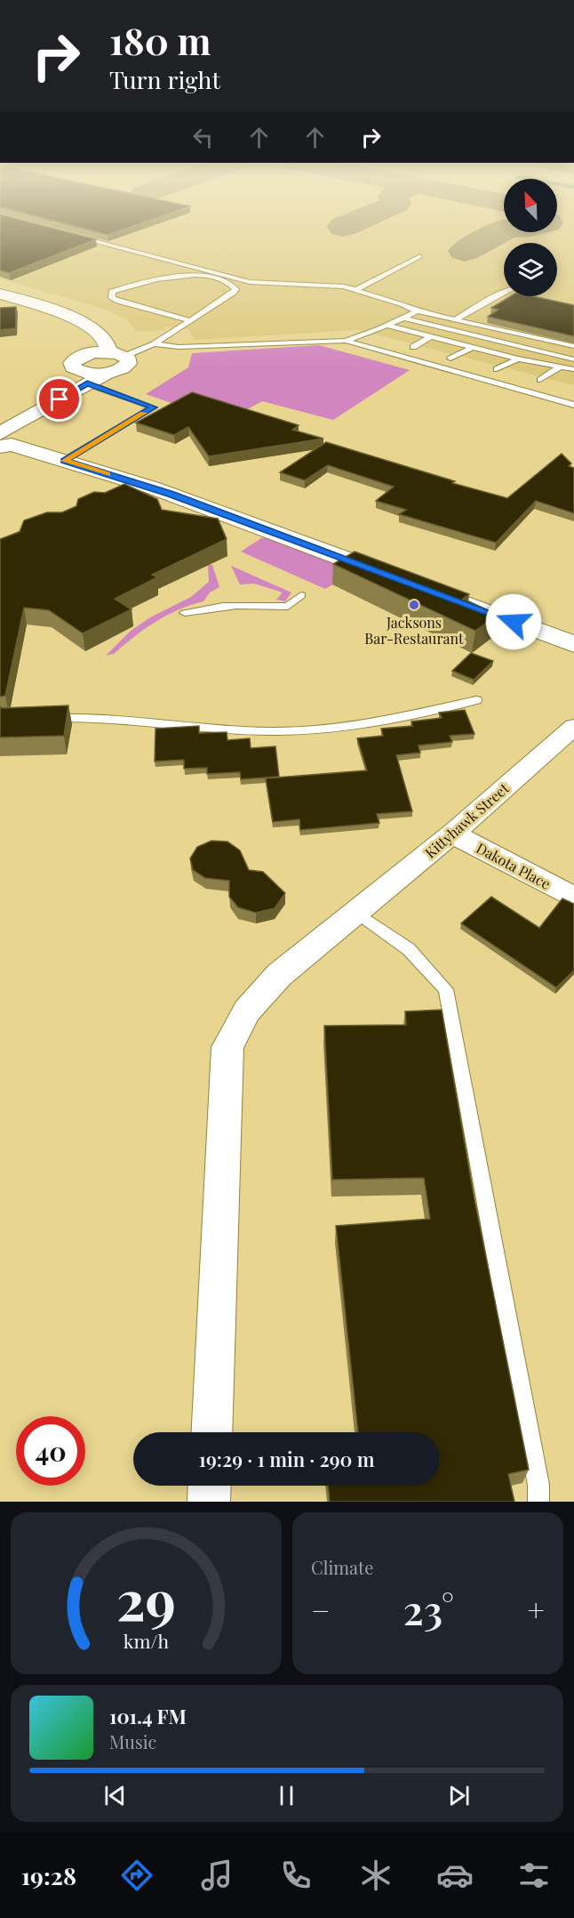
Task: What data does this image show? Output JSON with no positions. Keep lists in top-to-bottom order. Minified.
{"streets":{"street":["Kittyhawk Street","Dakota Place"]},"crossings":[["Kittyhawk Street","Dakota Place"]],"places":["Jacksons Bar-Restaurant"],"north":"top left","page":{"turn":["180 m","Turn right"],"limit":"40","trip":"19:29 · 1 min · 290 m","tile":"Climate","heat":["−","23°","+"],"song":["101.4 FM","Music"],"tabs":"19:28","gauge":["29","km/h"]}}
